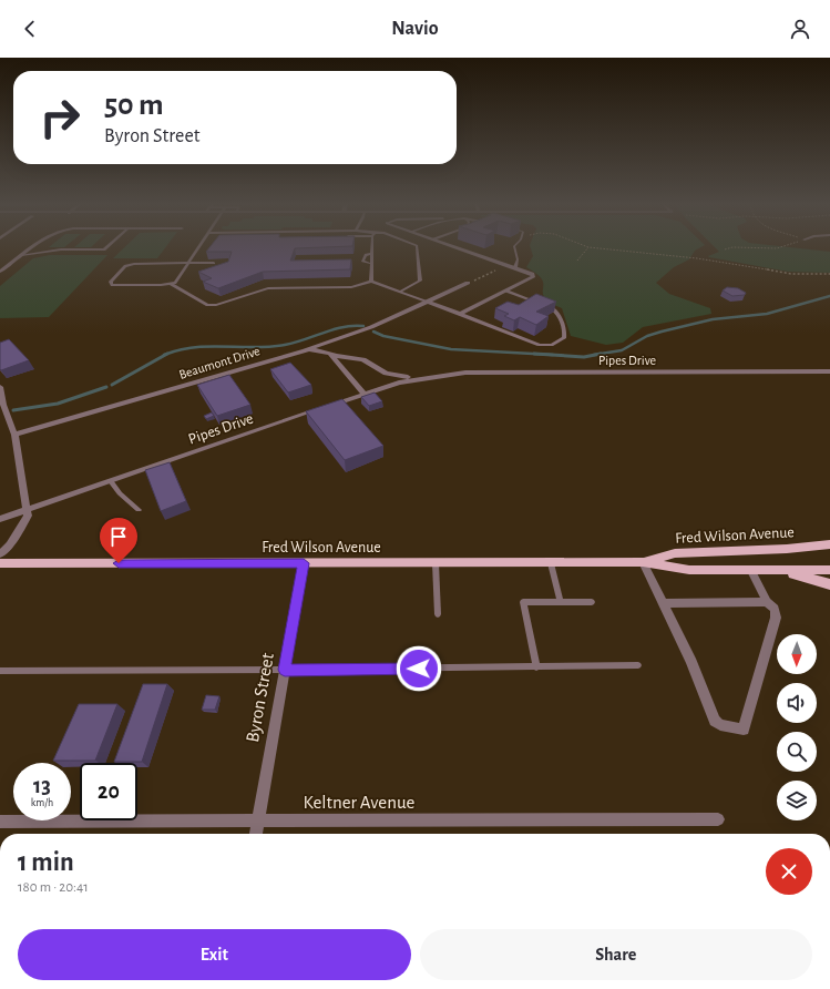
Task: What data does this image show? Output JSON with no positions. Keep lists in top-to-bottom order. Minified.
{"streets":{"main road":["Fred Wilson Avenue"],"street":["Pipes Drive","Beaumont Drive","Byron Street","Keltner Avenue"]},"crossings":[["Pipes Drive","Beaumont Drive"],["Fred Wilson Avenue","Byron Street"],["Byron Street","Keltner Avenue"]],"north":"bottom","page":{"header":"Navio","turn":["50 m","Byron Street"],"speed":"13 km/h","limit":"20","heading":["1 min","180 m · 20:41"],"buttons":["Exit","Share"]}}
